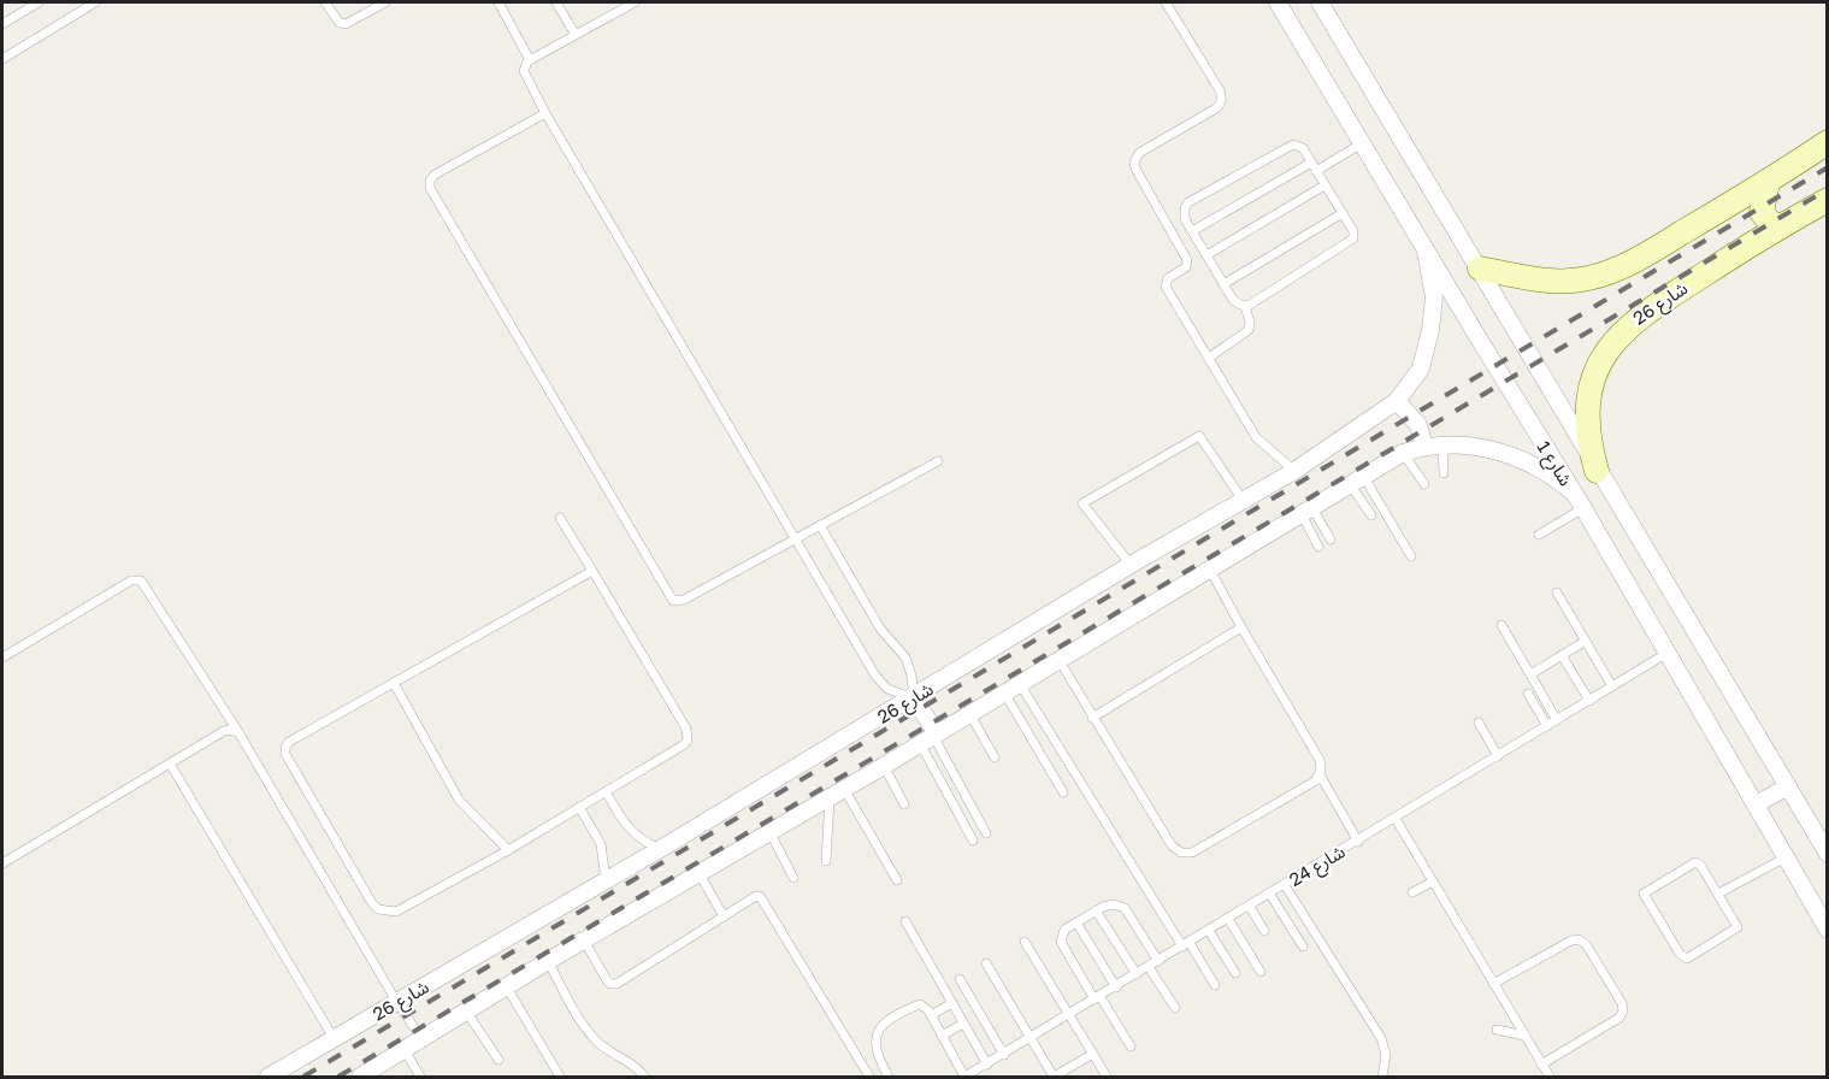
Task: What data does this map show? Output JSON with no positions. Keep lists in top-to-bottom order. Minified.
{"streets":{"main road":["شارع 26"],"street":["شارع 1"],"lane":["شارع 24"]},"crossings":[["شارع 26","شارع 1"],["شارع 1","شارع 24"]]}
